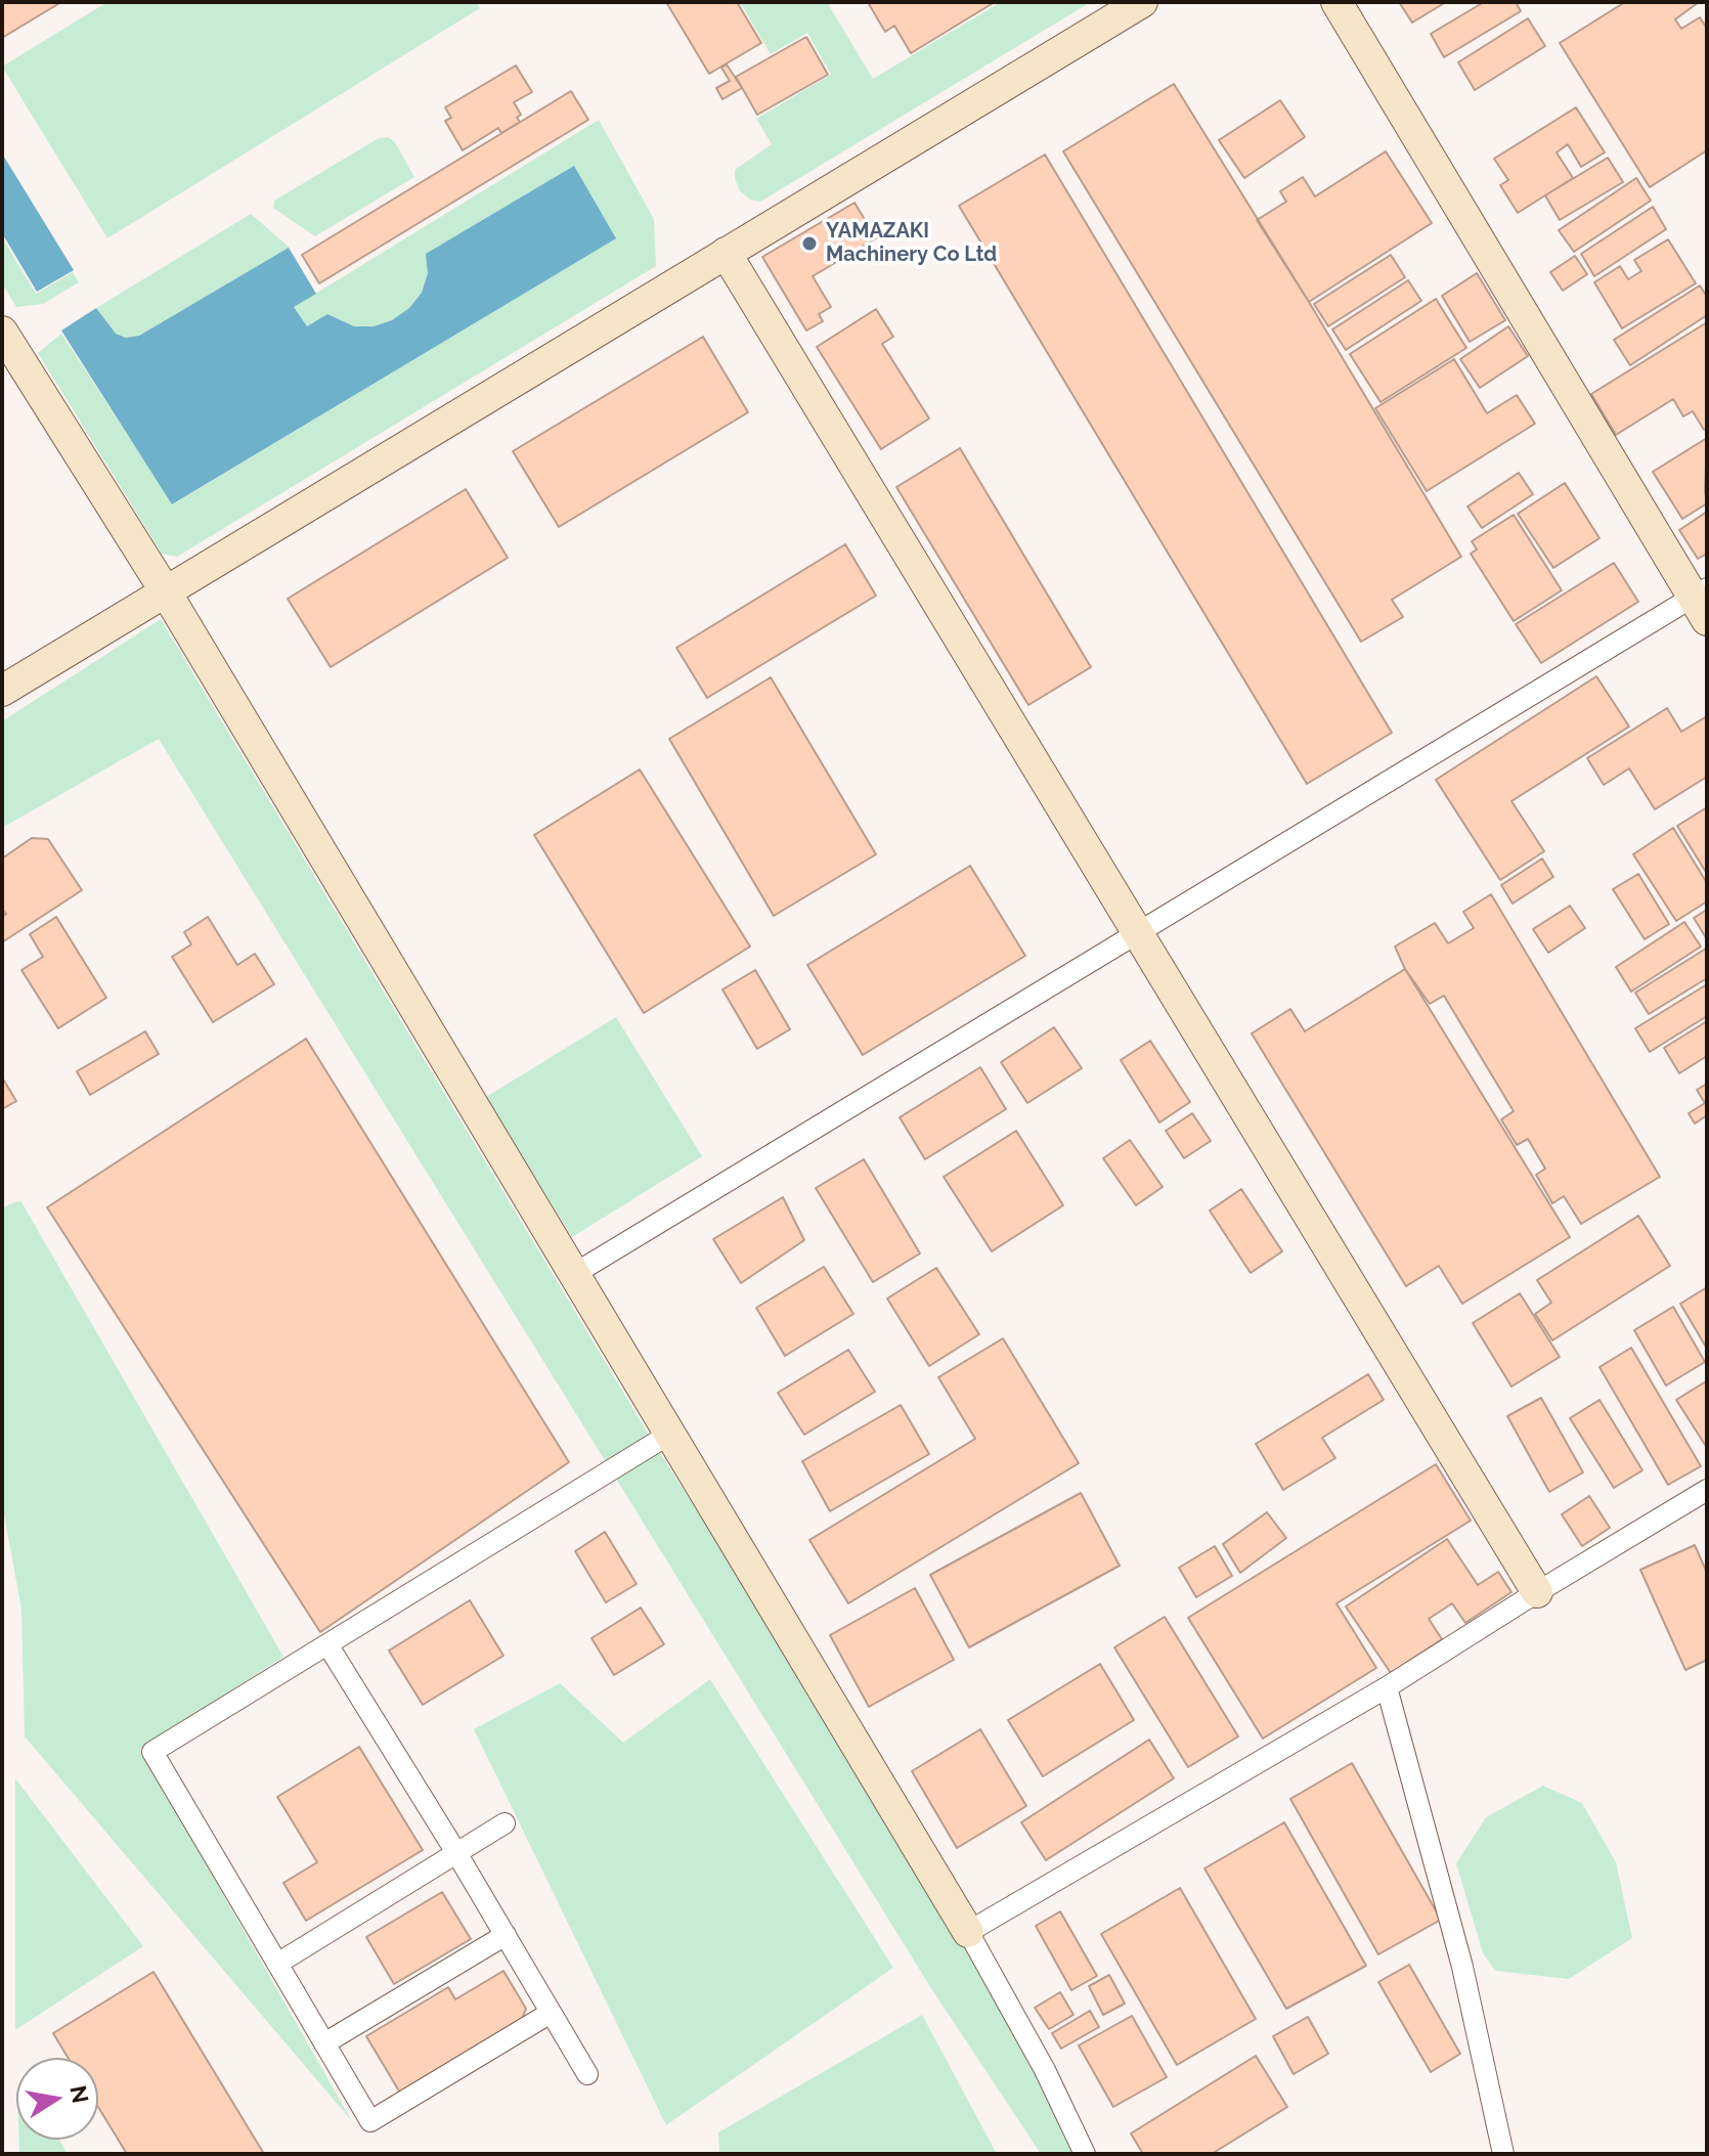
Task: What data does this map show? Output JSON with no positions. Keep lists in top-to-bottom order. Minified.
{"places":["YAMAZAKI Machinery Co Ltd"],"north":"right"}
